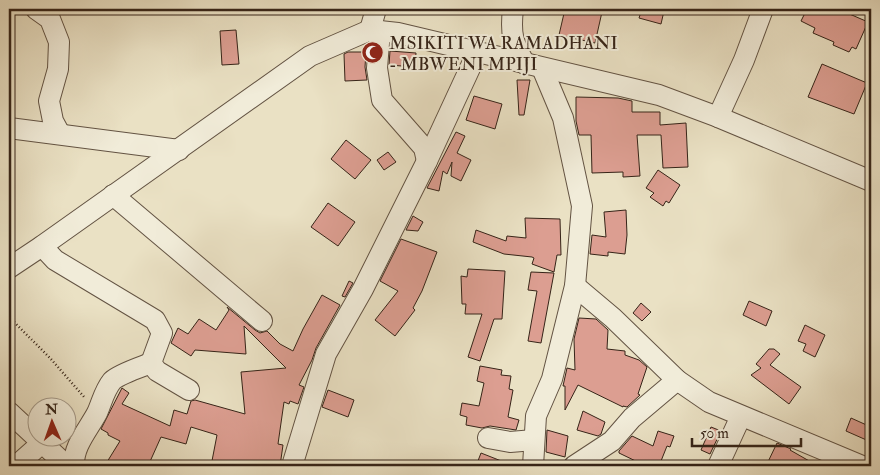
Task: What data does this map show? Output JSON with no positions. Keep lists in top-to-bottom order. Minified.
{"places":{"mosque":["MSIKITI WA RAMADHANI - MBWENI MPIJI"]},"scale_bar":"50 m","north":"top"}
